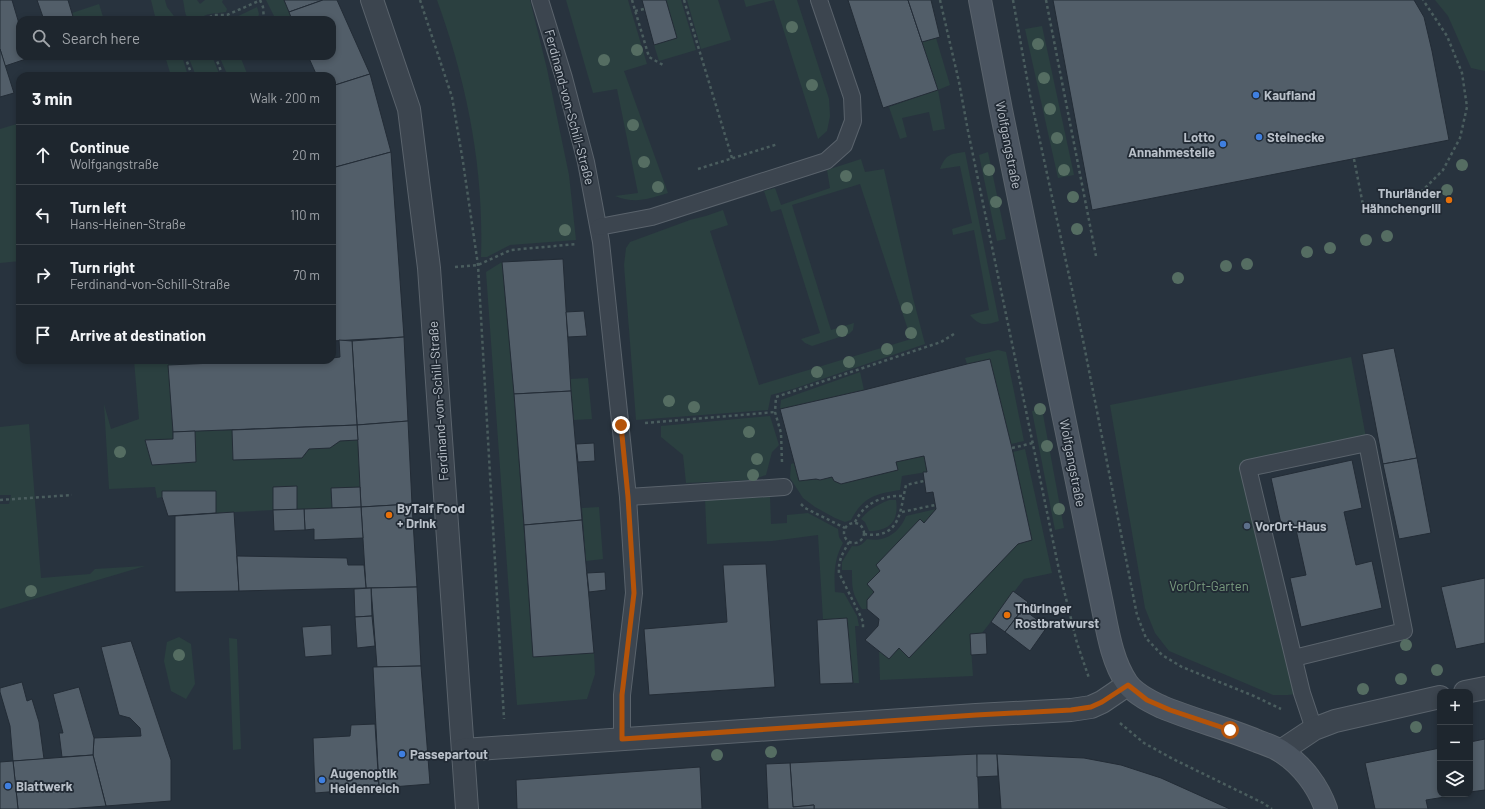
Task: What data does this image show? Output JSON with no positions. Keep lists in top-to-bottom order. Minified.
{"streets":{"main road":["Wolfgangstraße"],"street":["Ferdinand-von-Schill-Straße"]},"parks":["VorOrt-Garten"],"places":["Kaufland","Steinecke","Lotto Annahmestelle","Thurländer Hähnchengrill","ByTaif Food + Drink","VorOrt-Haus","Thüringer Rostbratwurst","Passepartout","Augenoptik Heidenreich","Blattwerk"],"page":{"search":"Search here","heading":["3 min","Walk · 200 m"],"list":[["Continue","Wolfgangstraße","20 m"],["Turn left","Hans-Heinen-Straße","110 m"],["Turn right","Ferdinand-von-Schill-Straße","70 m"],"Arrive at destination"],"map_buttons":["+","−"]}}
